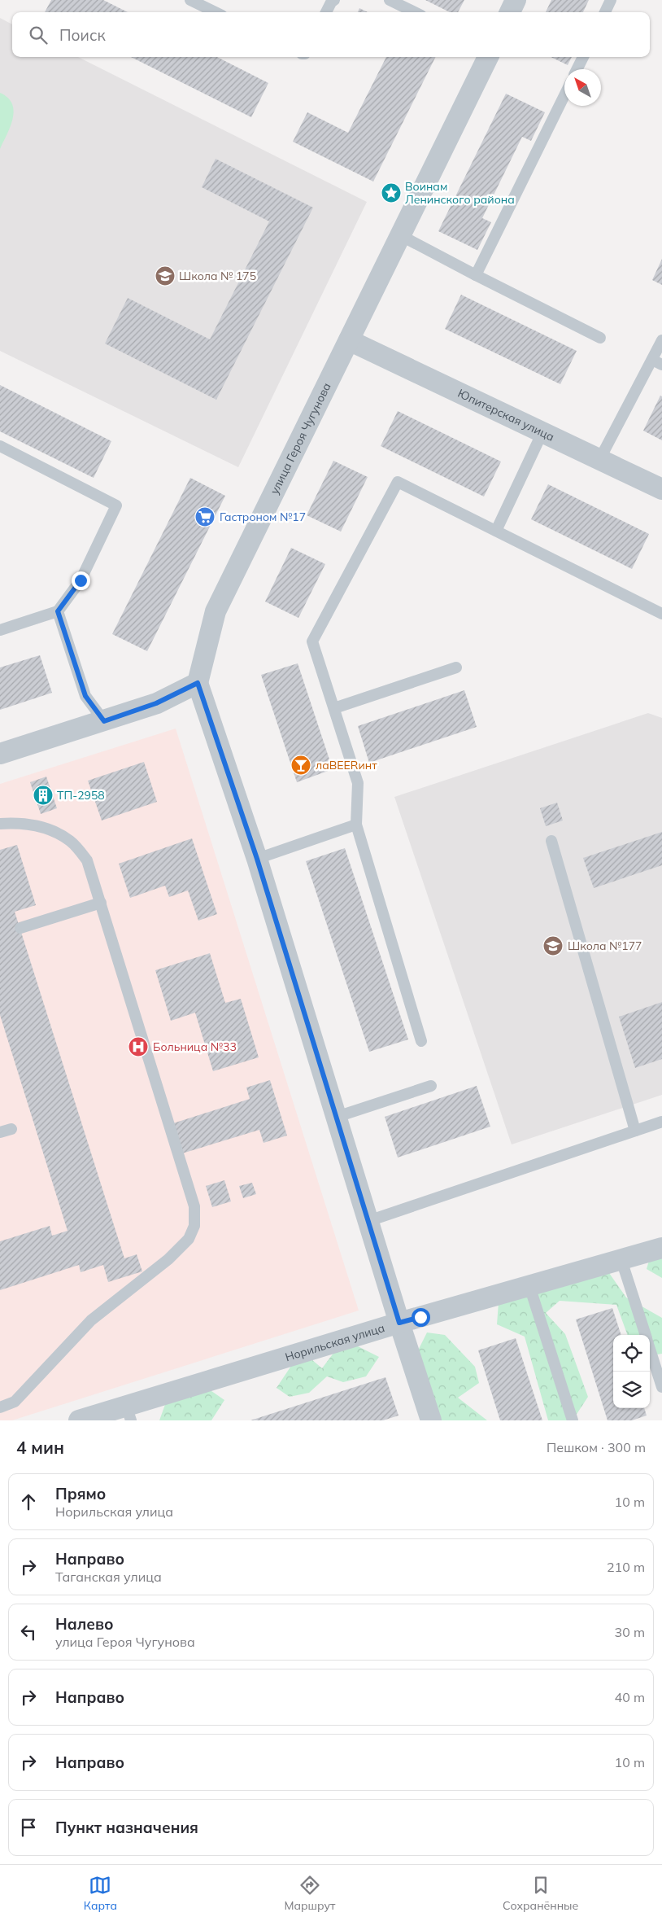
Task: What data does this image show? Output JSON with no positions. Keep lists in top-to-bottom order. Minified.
{"streets":{"street":["Юпитерская улица","улица Героя Чугунова","Норильская улица"]},"crossings":[["Юпитерская улица","улица Героя Чугунова"]],"places":{"place":["Воинам Ленинского района"],"school or university":["Школа № 175","Школа №177"],"supermarket":["Гастроном №17"],"bar":["лаBEERинт"],"building":["ТП-2958"],"hospital":["Больница №33"]},"north":"top left","page":{"search":"Поиск","heading":["4 мин","Пешком · 300 m"],"list":[["Прямо","Норильская улица","10 m"],["Направо","Таганская улица","210 m"],["Налево","улица Героя Чугунова","30 m"],["Направо","40 m"],["Направо","10 m"],"Пункт назначения"],"nav":["Карта","Маршрут","Сохранённые"]}}
